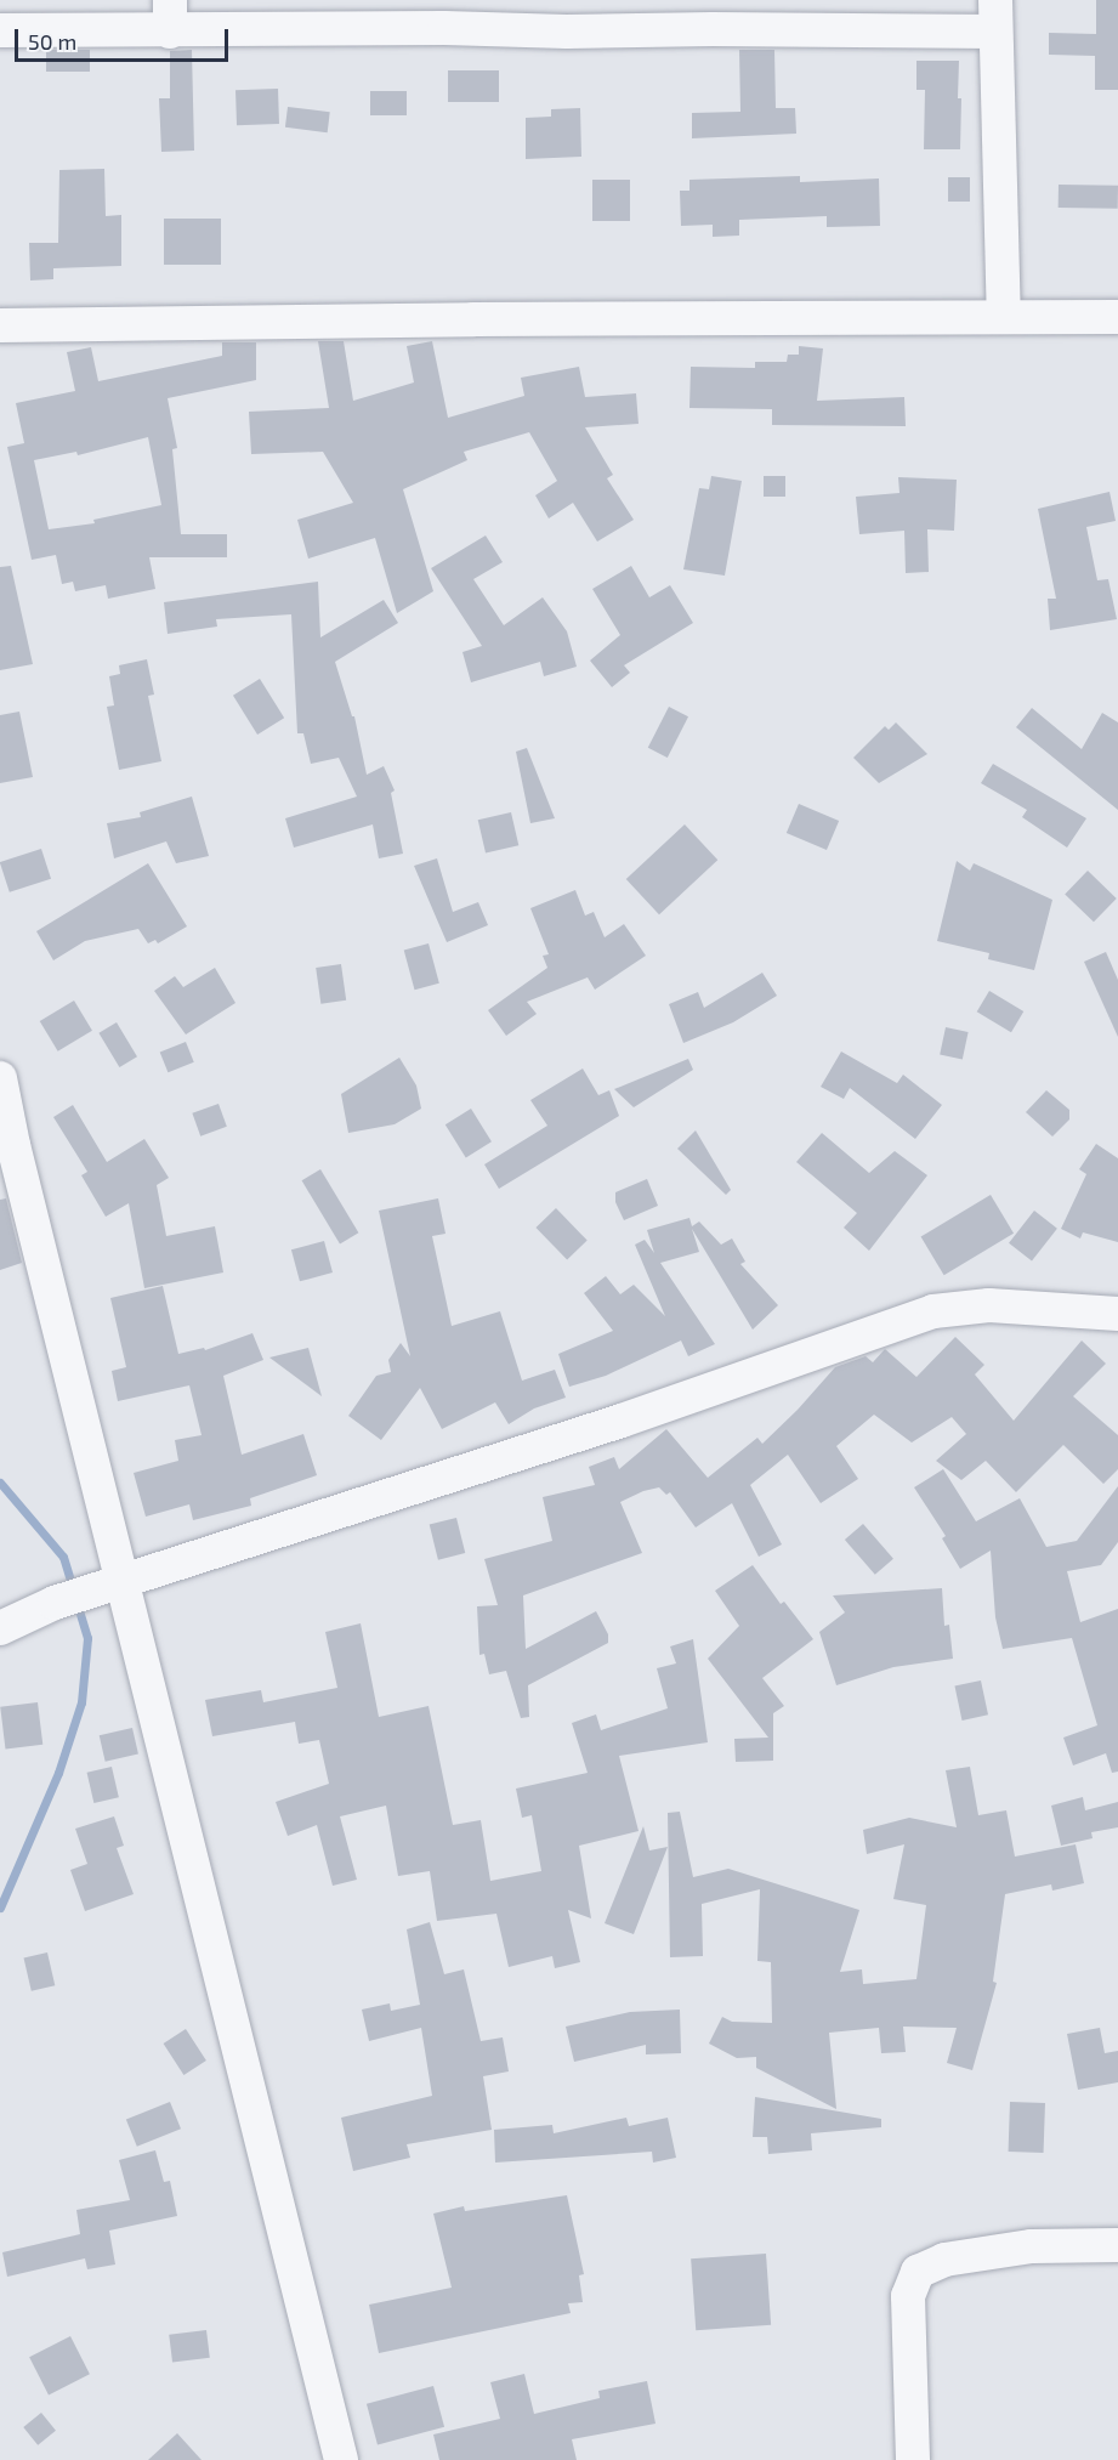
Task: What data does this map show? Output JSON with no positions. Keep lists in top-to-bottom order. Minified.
{"scale_bar":"50 m"}
